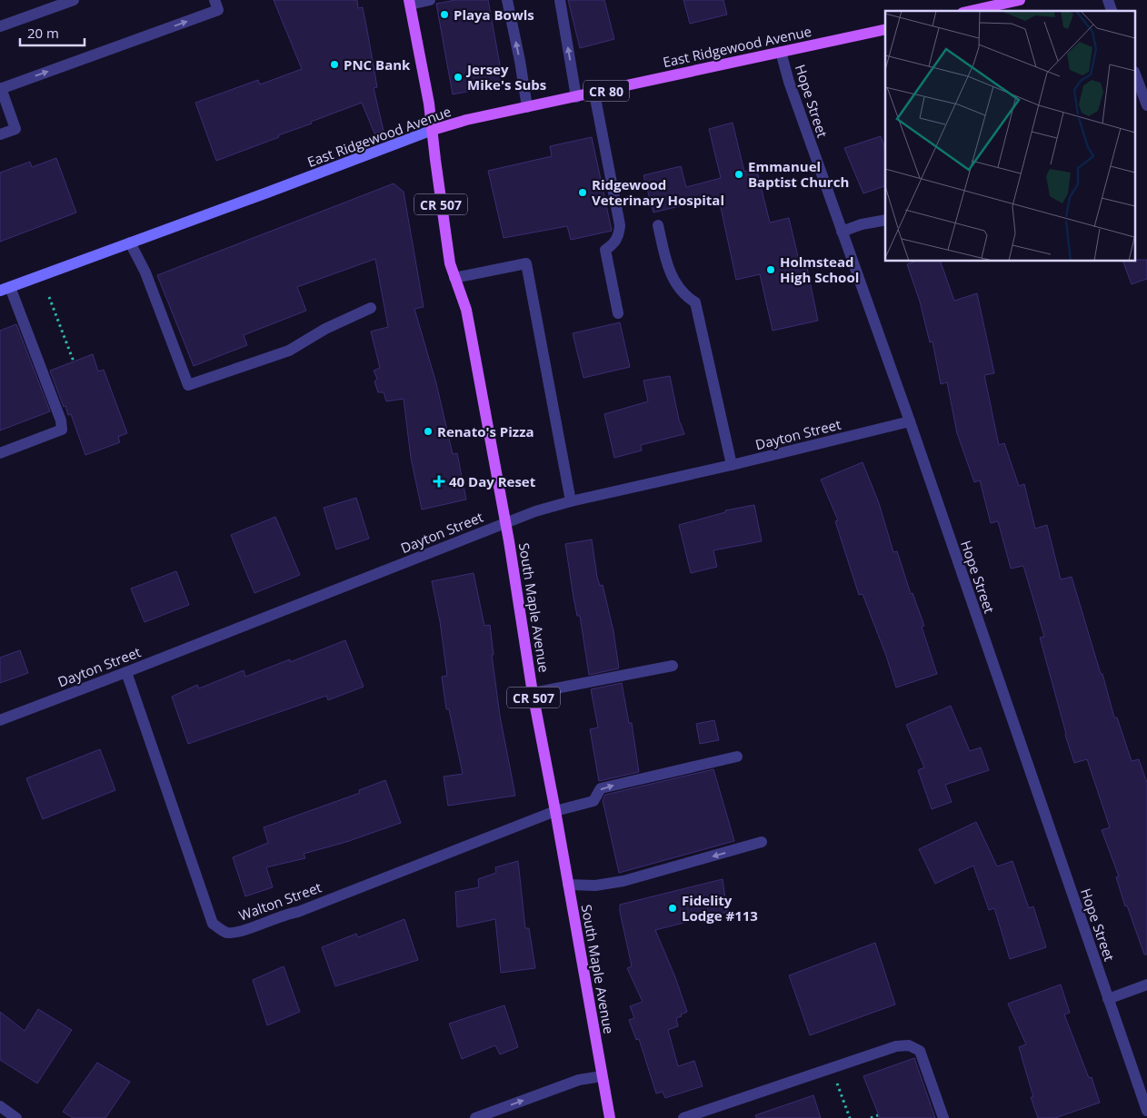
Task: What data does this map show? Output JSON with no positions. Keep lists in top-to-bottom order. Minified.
{"streets":{"main road":["East Ridgewood Avenue","CR 80","CR 507","South Maple Avenue"],"street":["Hope Street","Dayton Street","Walton Street"]},"crossings":[["East Ridgewood Avenue","Hope Street"],["East Ridgewood Avenue","CR 507"],["East Ridgewood Avenue","South Maple Avenue"],["Hope Street","Dayton Street"],["CR 507","South Maple Avenue"],["Dayton Street","South Maple Avenue"],["Dayton Street","Walton Street"],["South Maple Avenue","Walton Street"]],"places":{"other":["Playa Bowls","PNC Bank","Jersey Mike's Subs","Emmanuel Baptist Church","Ridgewood Veterinary Hospital","Holmstead High School","Renato's Pizza","Fidelity Lodge #113"],"health":["40 Day Reset"]},"scale_bar":"20 m"}
